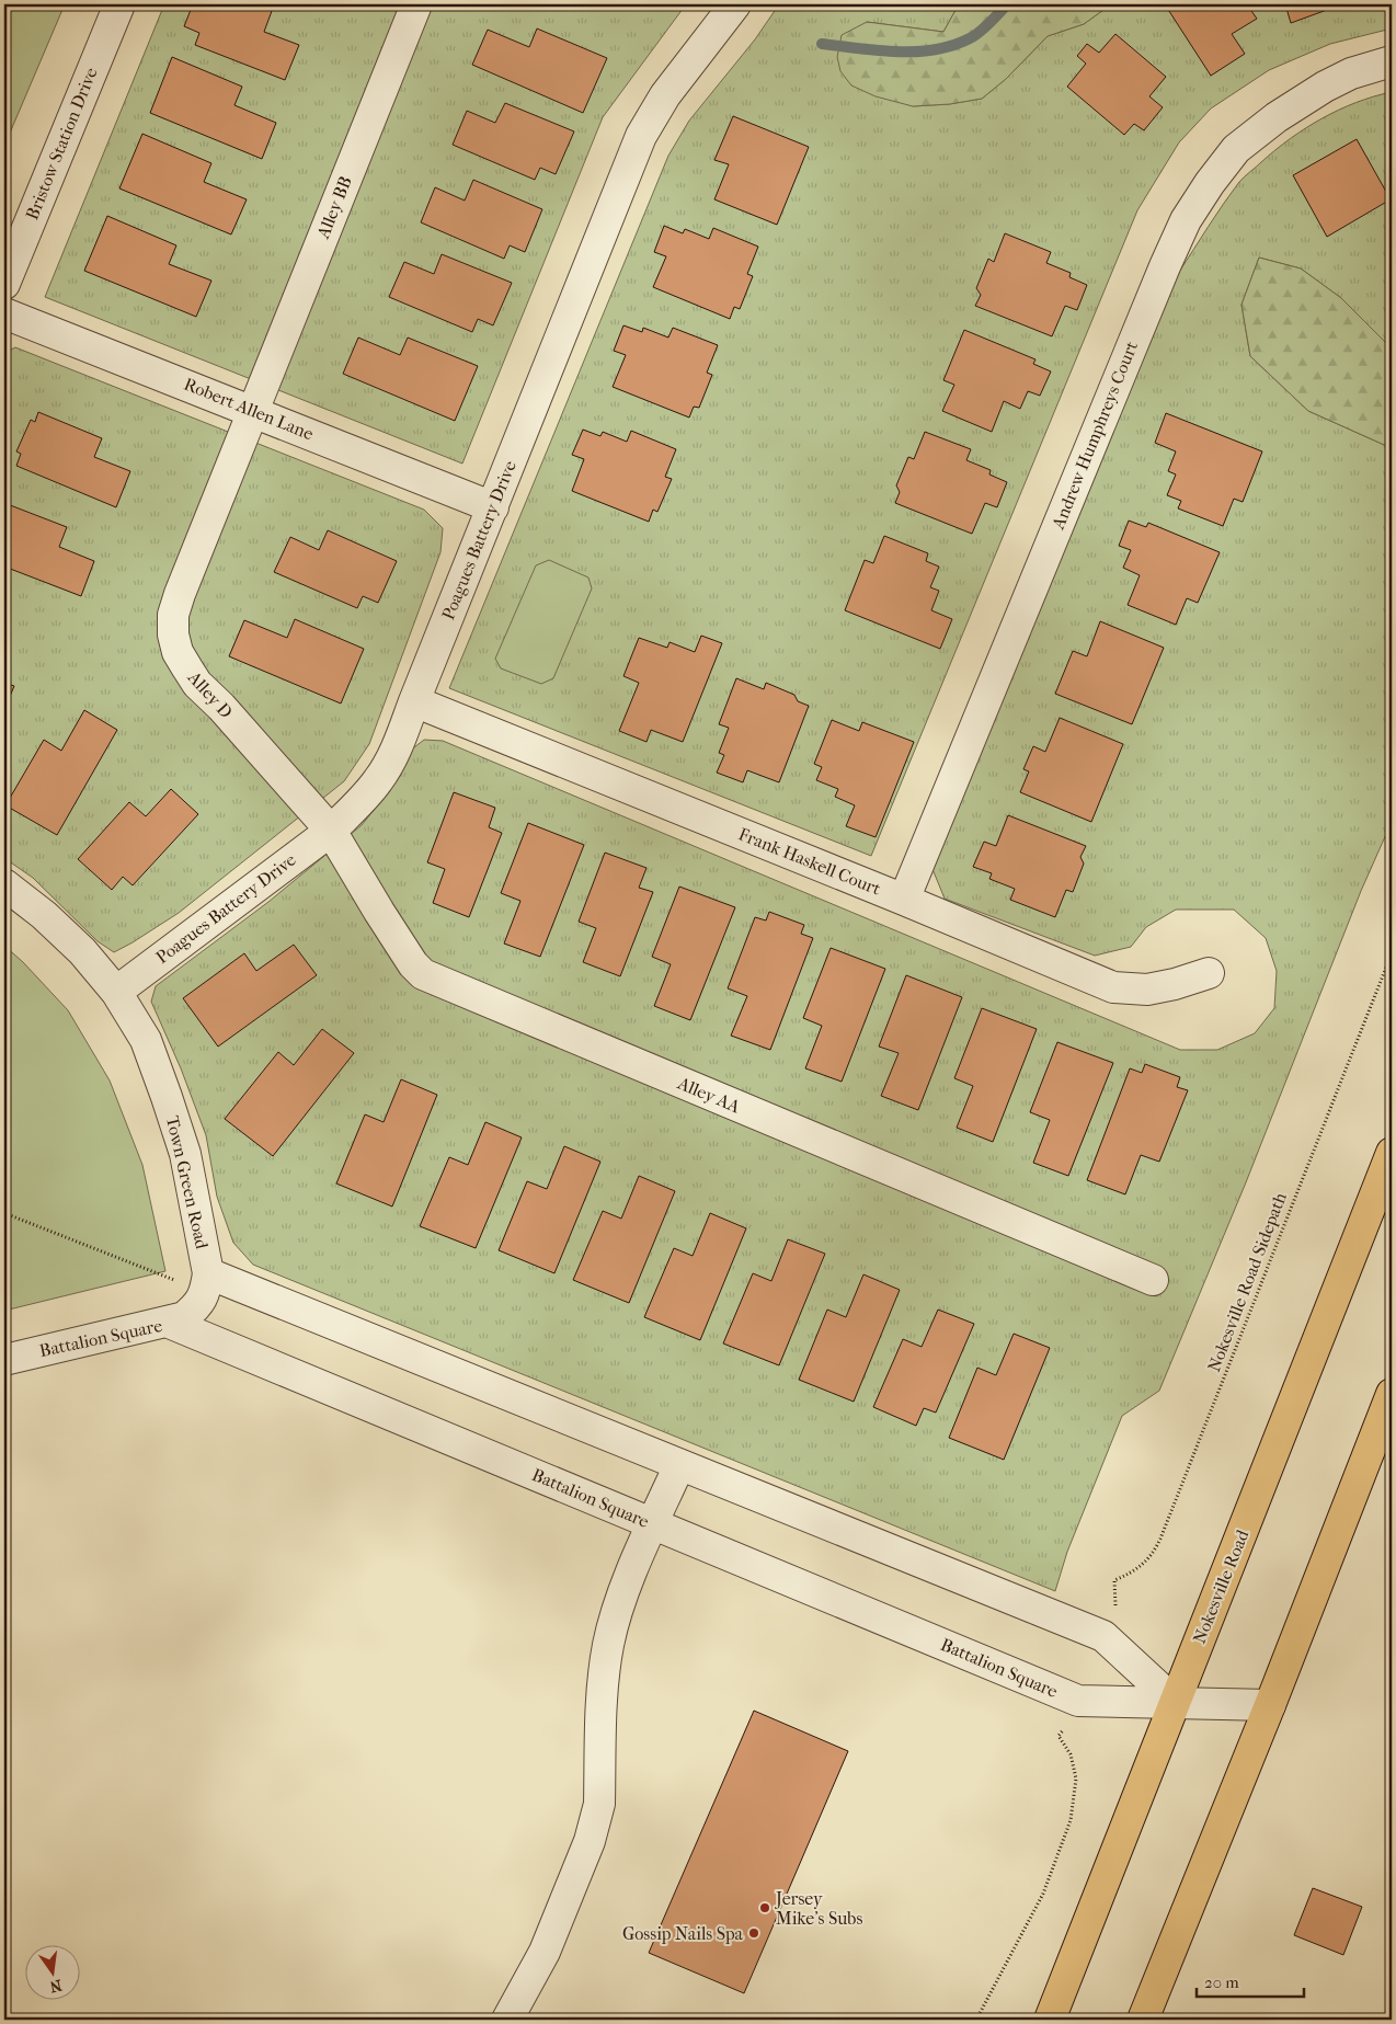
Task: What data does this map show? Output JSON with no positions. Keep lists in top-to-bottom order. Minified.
{"streets":{"highway":["Nokesville Road"],"street":["Bristow Station Drive","Alley BB","Robert Allen Lane","Andrew Humphreys Court","Poagues Battery Drive","Alley D","Frank Haskell Court","Alley AA","Town Green Road","Battalion Square"],"path":["Nokesville Road Sidepath"]},"crossings":[["Alley BB","Robert Allen Lane"],["Alley BB","Alley D"],["Robert Allen Lane","Poagues Battery Drive"],["Robert Allen Lane","Alley D"],["Andrew Humphreys Court","Frank Haskell Court"],["Poagues Battery Drive","Alley D"],["Poagues Battery Drive","Frank Haskell Court"],["Poagues Battery Drive","Alley AA"],["Poagues Battery Drive","Town Green Road"],["Alley D","Alley AA"],["Battalion Square","Nokesville Road"]],"places":["Jersey Mike's Subs","Gossip Nails Spa"],"scale_bar":"20 m","north":"bottom"}
